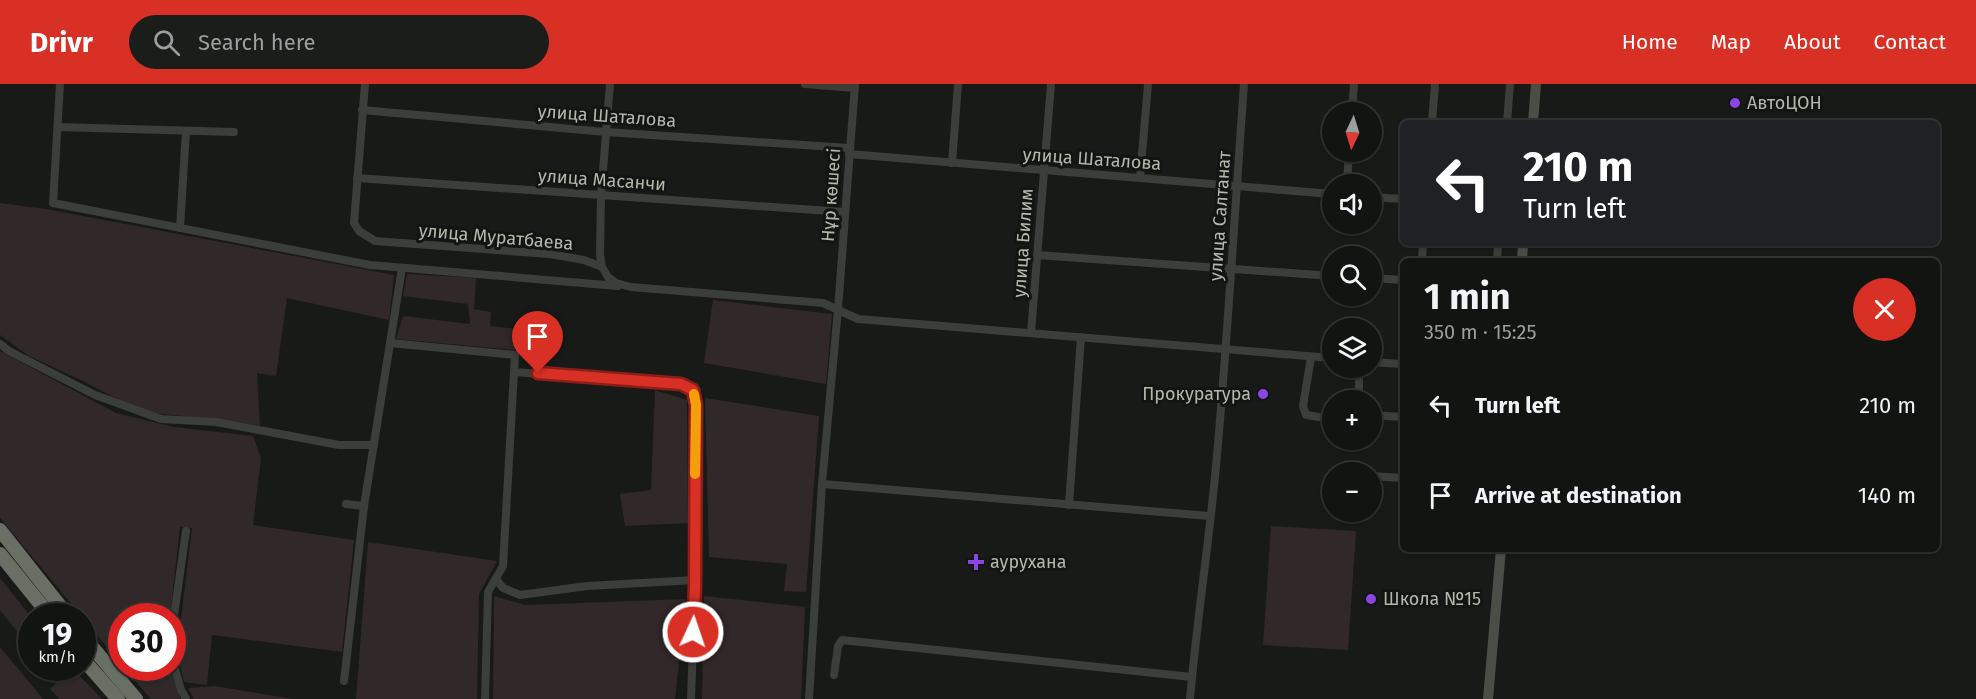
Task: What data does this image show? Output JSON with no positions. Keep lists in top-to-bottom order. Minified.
{"streets":{"street":["улица Шаталова","улица Масанчи","Нұр көшесі","улица Салтанат","улица Муратбаева","улица Билим"]},"crossings":[["улица Шаталова","Нұр көшесі"],["улица Шаталова","улица Салтанат"],["улица Шаталова","улица Билим"],["улица Масанчи","Нұр көшесі"],["улица Масанчи","улица Муратбаева"],["Нұр көшесі","улица Муратбаева"],["улица Салтанат","улица Муратбаева"],["улица Муратбаева","улица Билим"]],"places":{"other":["АвтоЦОН","Прокуратура","Школа №15"],"health":["аурухана"]},"north":"bottom","page":{"header":"Drivr","search":"Search here","nav":["Home","Map","About","Contact"],"map_buttons":["+","−"],"turn":["210 m","Turn left"],"heading":["1 min","350 m · 15:25"],"list":[{"name":"Turn left","value":"210 m"},{"name":"Arrive at destination","value":"140 m"}],"speed":"19 km/h","limit":"30"}}
